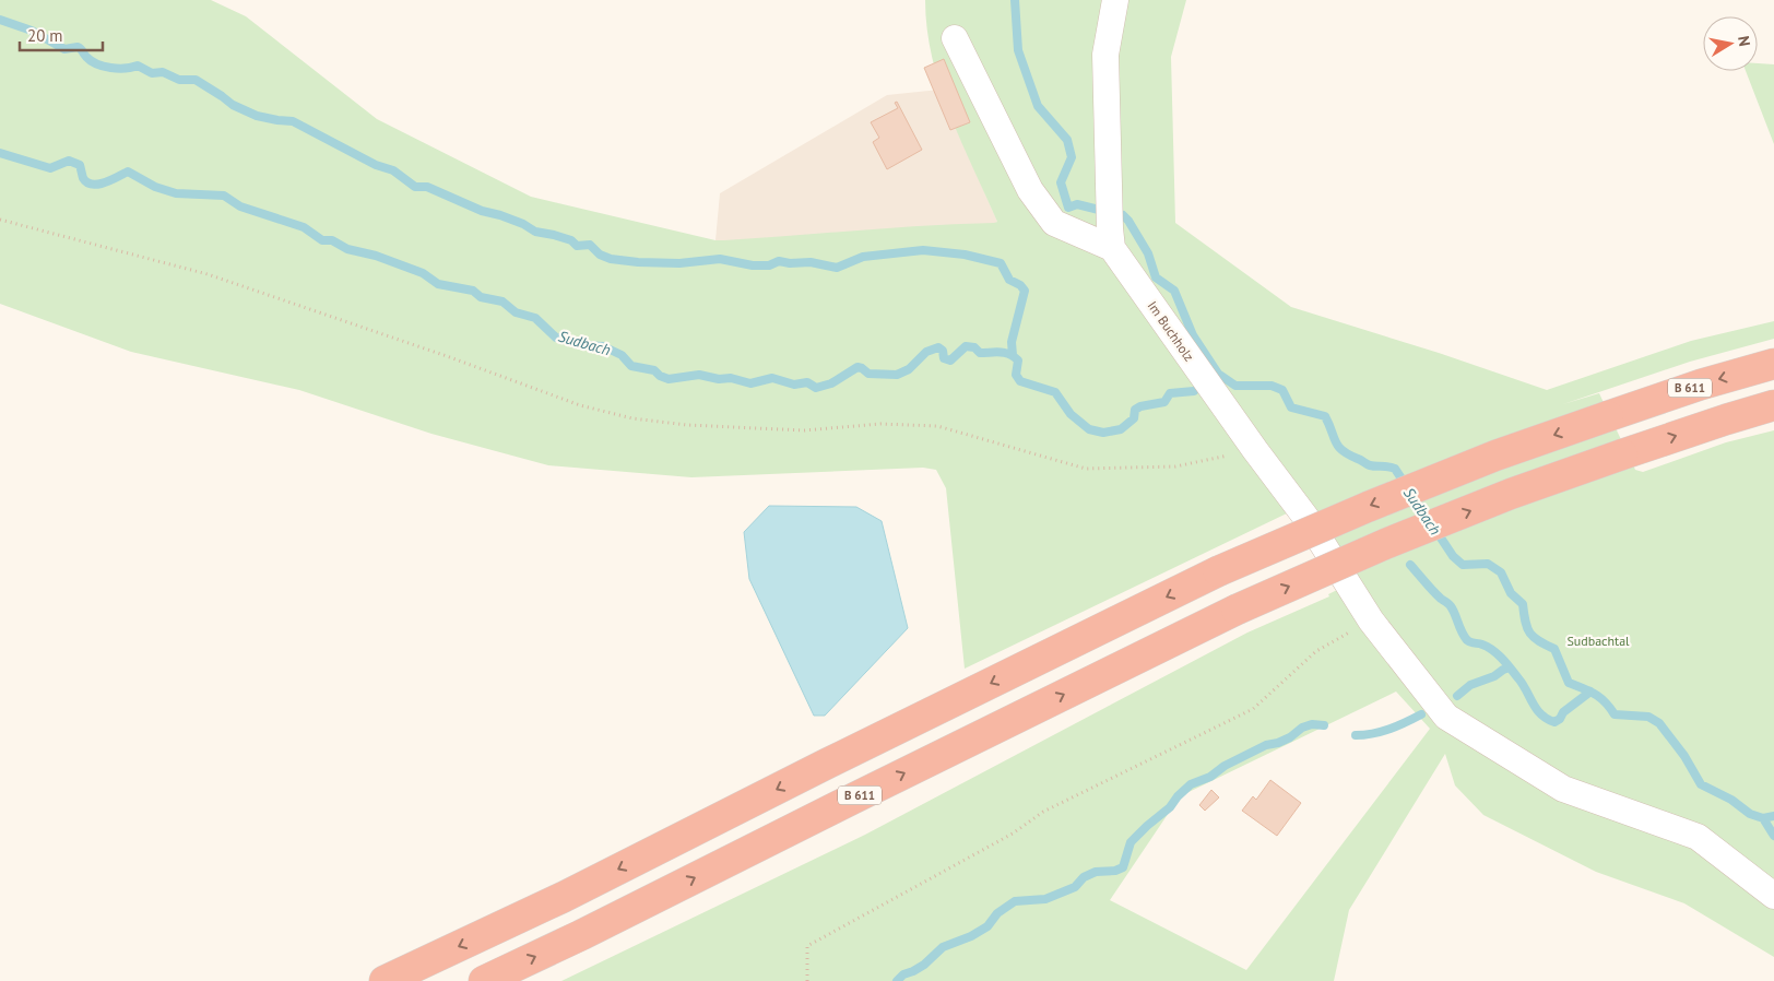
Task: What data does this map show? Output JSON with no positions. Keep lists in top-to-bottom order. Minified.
{"streets":{"highway":["B 611"],"street":["Im Buchholz"]},"water":["Sudbach"],"parks":["Sudbachtal"],"scale_bar":"20 m","north":"right"}
